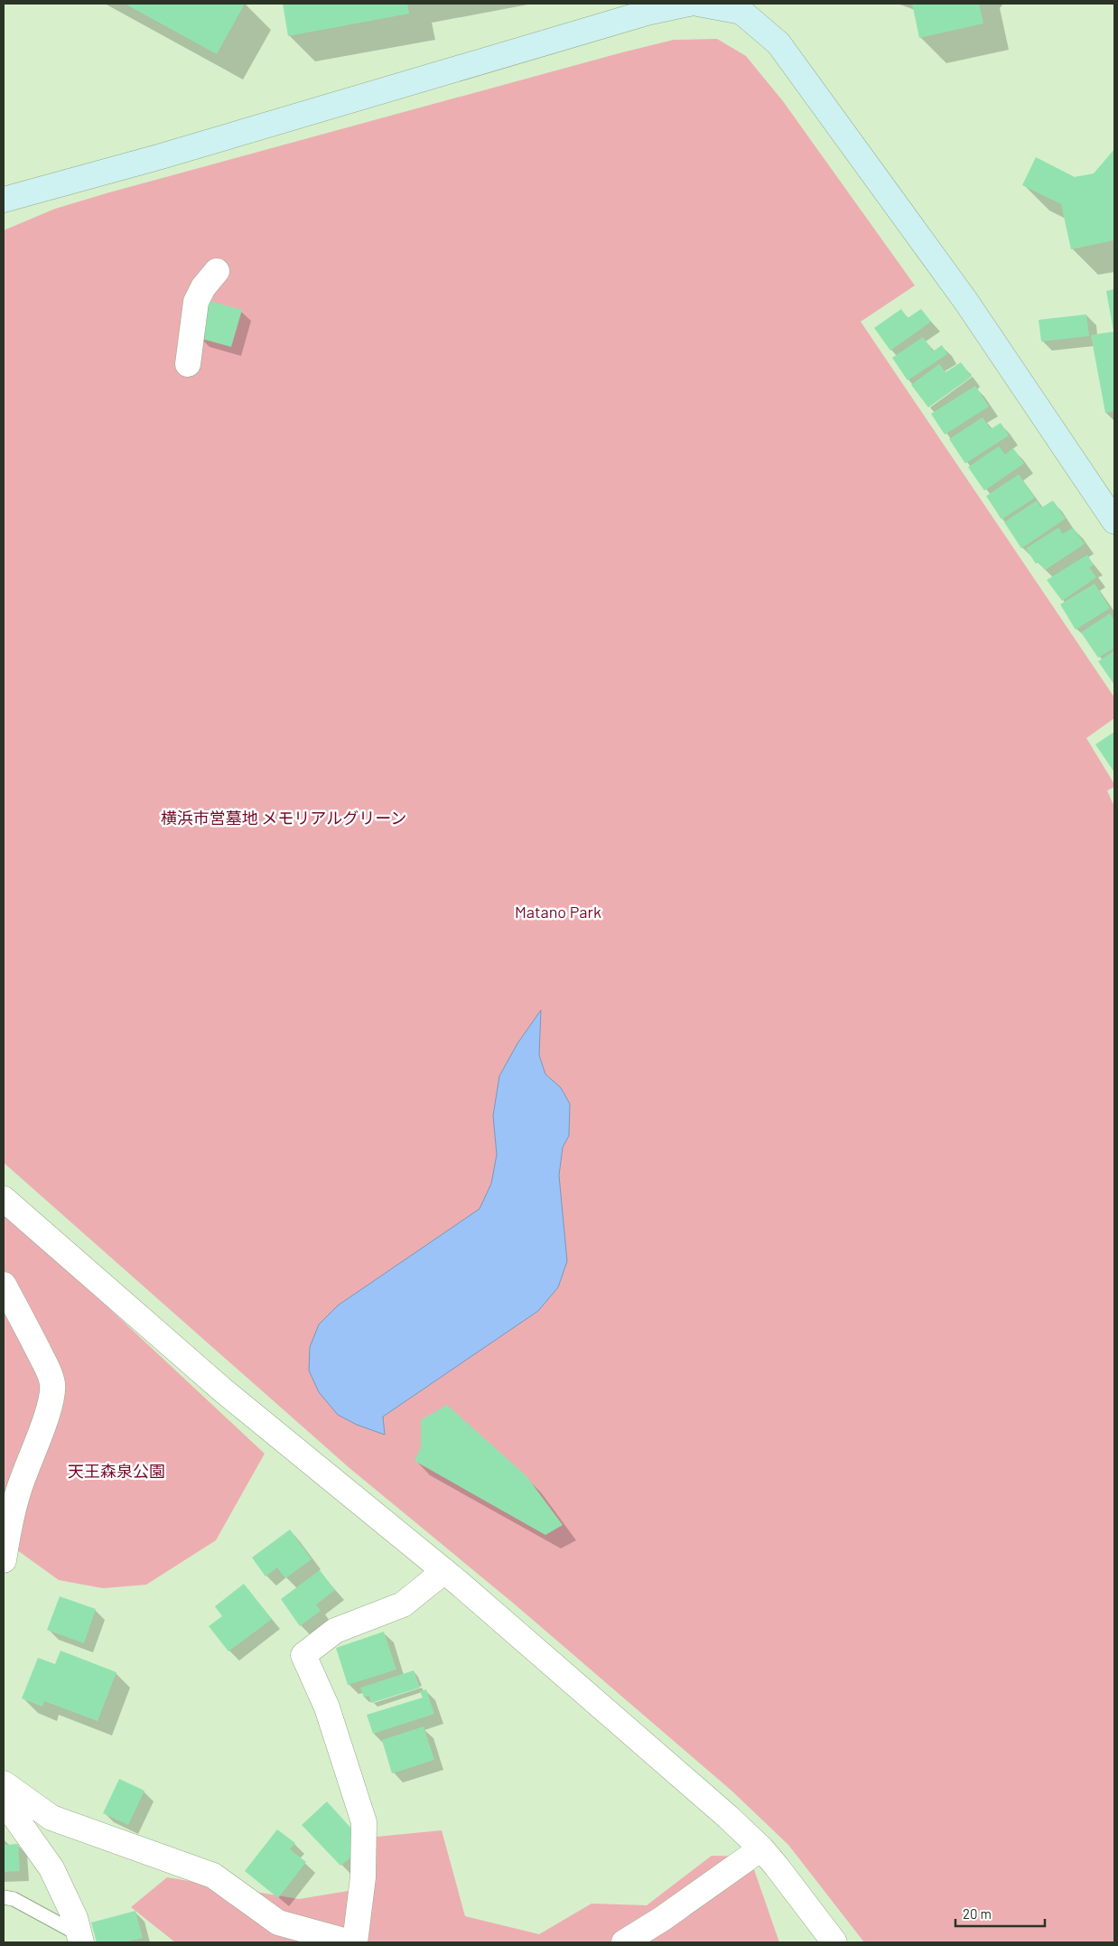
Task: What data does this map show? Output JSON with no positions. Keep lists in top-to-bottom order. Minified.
{"parks":["横浜市営墓地 メモリアルグリーン","Matano Park","天王森泉公園"],"scale_bar":"20 m"}
